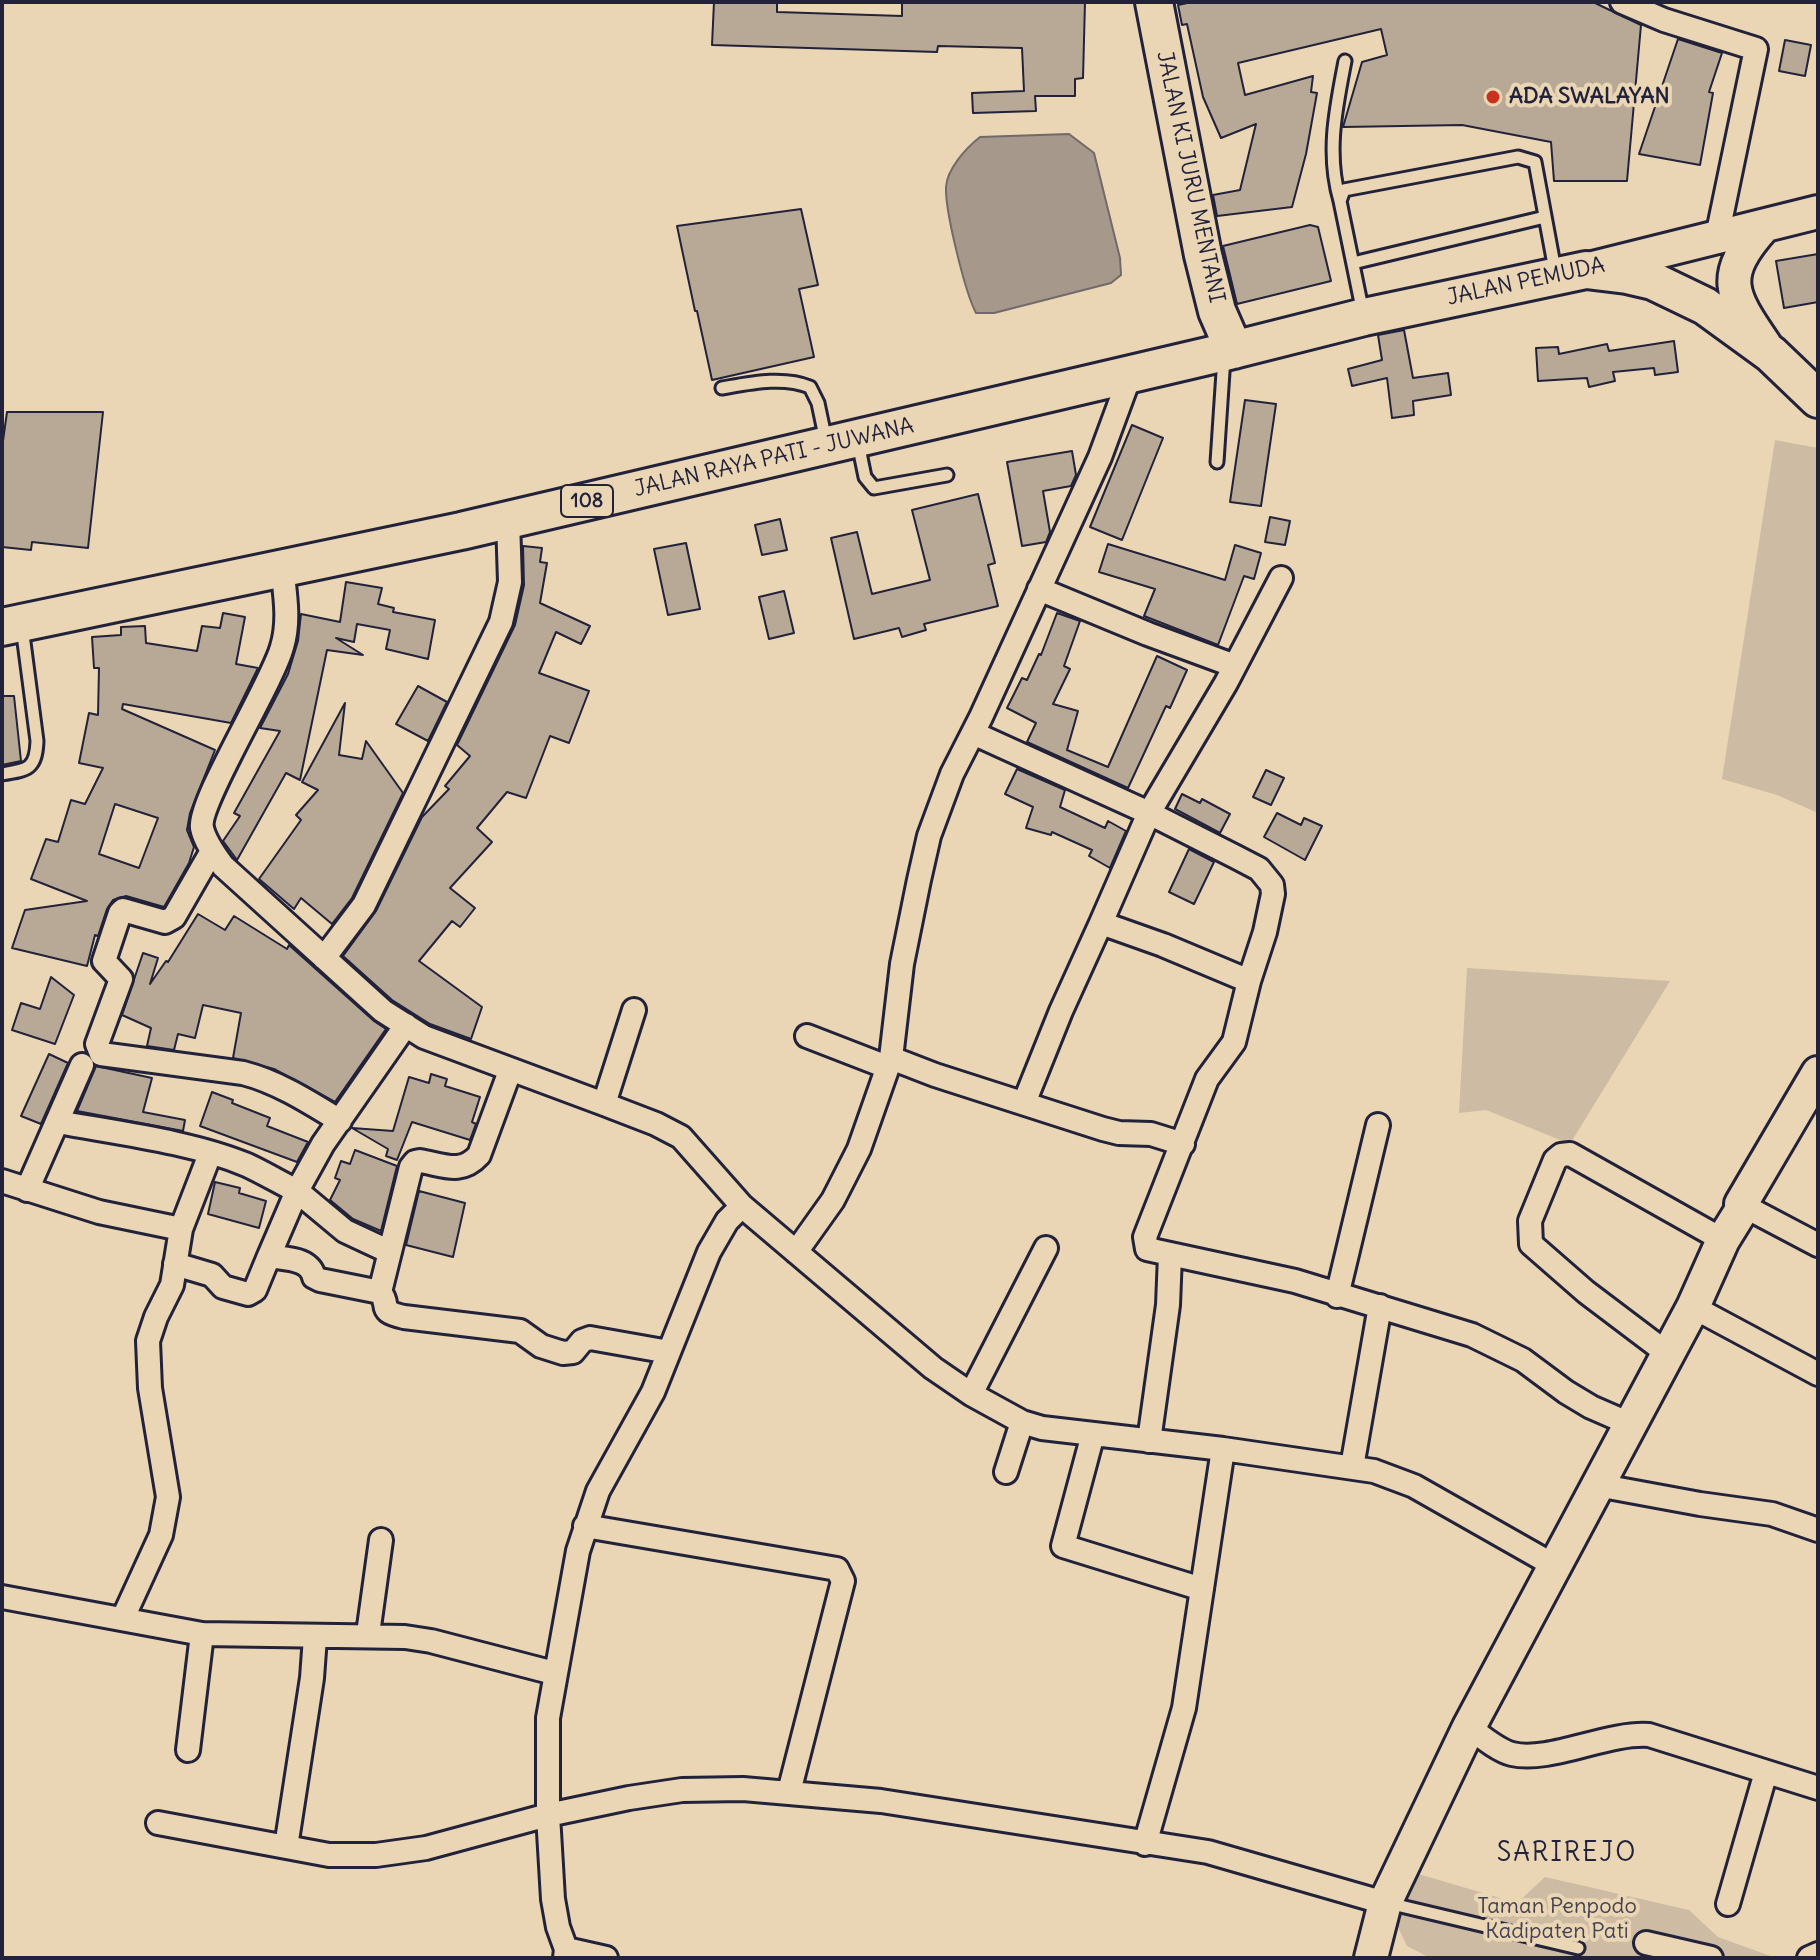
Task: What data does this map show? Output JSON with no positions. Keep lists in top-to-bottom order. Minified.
{"streets":{"main road":["JALAN KI JURU MENTANI","JALAN PEMUDA","JALAN RAYA PATI - JUWANA","108"]},"crossings":[["JALAN KI JURU MENTANI","JALAN PEMUDA"],["JALAN PEMUDA","JALAN RAYA PATI - JUWANA"]],"districts":["SARIREJO"],"parks":["Taman Penpodo Kadipaten Pati"],"places":["ADA SWALAYAN"]}
